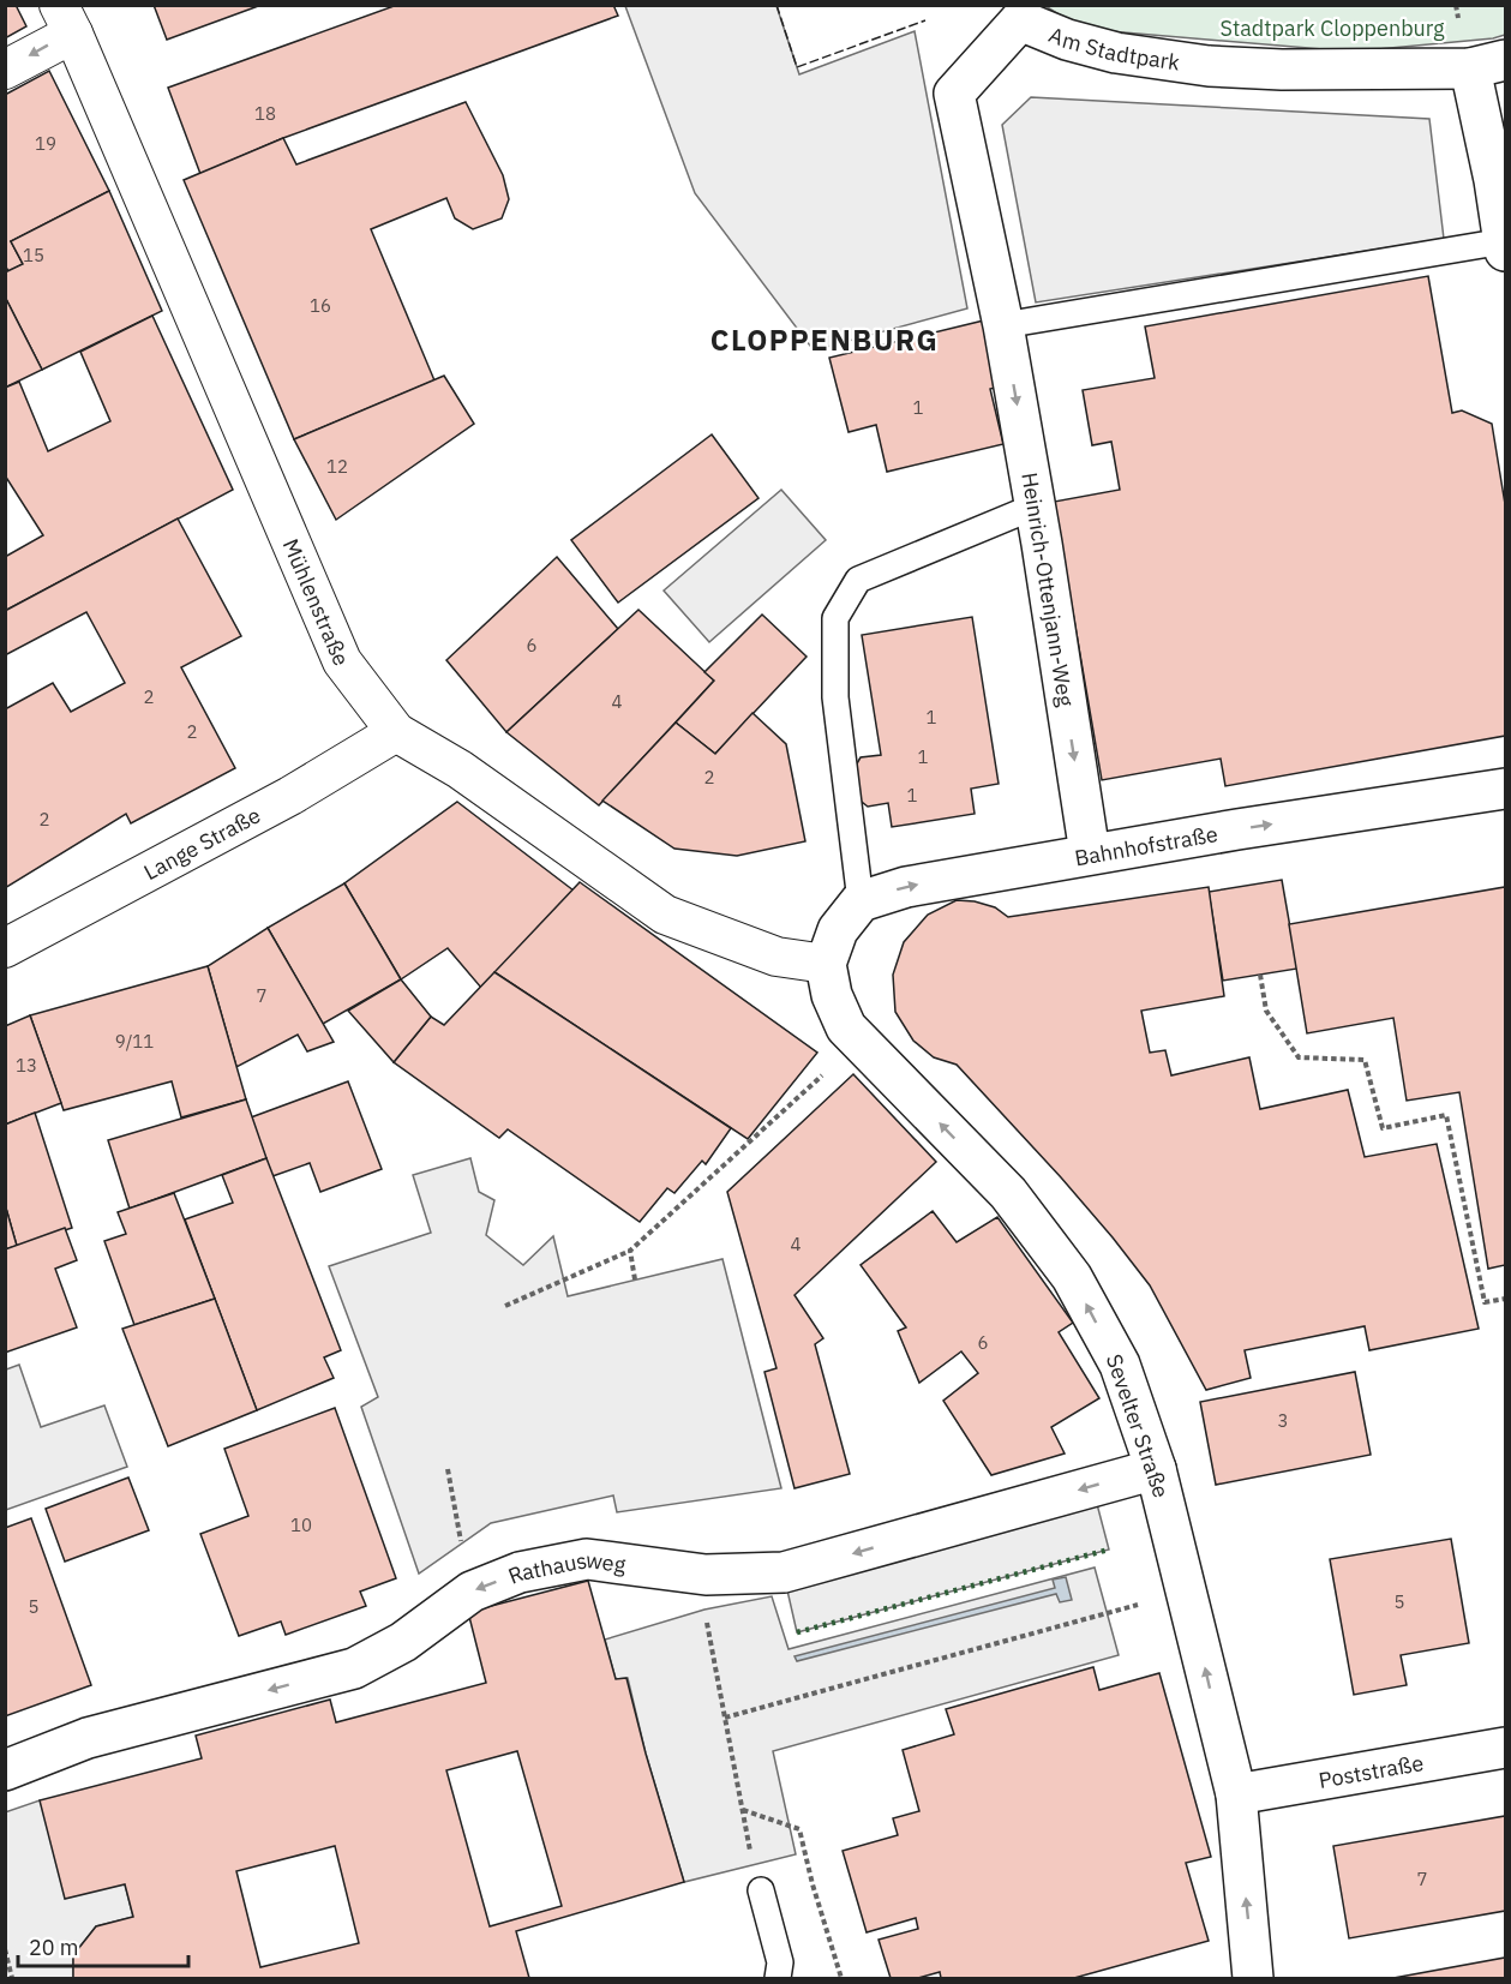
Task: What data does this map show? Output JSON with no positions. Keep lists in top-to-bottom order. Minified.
{"streets":{"street":["Am Stadtpark","Heinrich-Ottenjann-Weg","Mühlenstraße","Lange Straße","Bahnhofstraße","Sevelter Straße","Rathausweg","Poststraße"]},"crossings":[["Am Stadtpark","Heinrich-Ottenjann-Weg"],["Heinrich-Ottenjann-Weg","Bahnhofstraße"],["Mühlenstraße","Lange Straße"],["Mühlenstraße","Sevelter Straße"],["Sevelter Straße","Rathausweg"],["Sevelter Straße","Poststraße"]],"one_way":["Heinrich-Ottenjann-Weg","Bahnhofstraße","Sevelter Straße","Rathausweg"],"districts":["CLOPPENBURG"],"parks":["Stadtpark Cloppenburg"],"house_numbers":["18","19","15","16","1","12","6","2","4","1","2","1","2","1","2","7","9/11","13","4","6","3","10","5","5","7"],"scale_bar":"20 m"}
